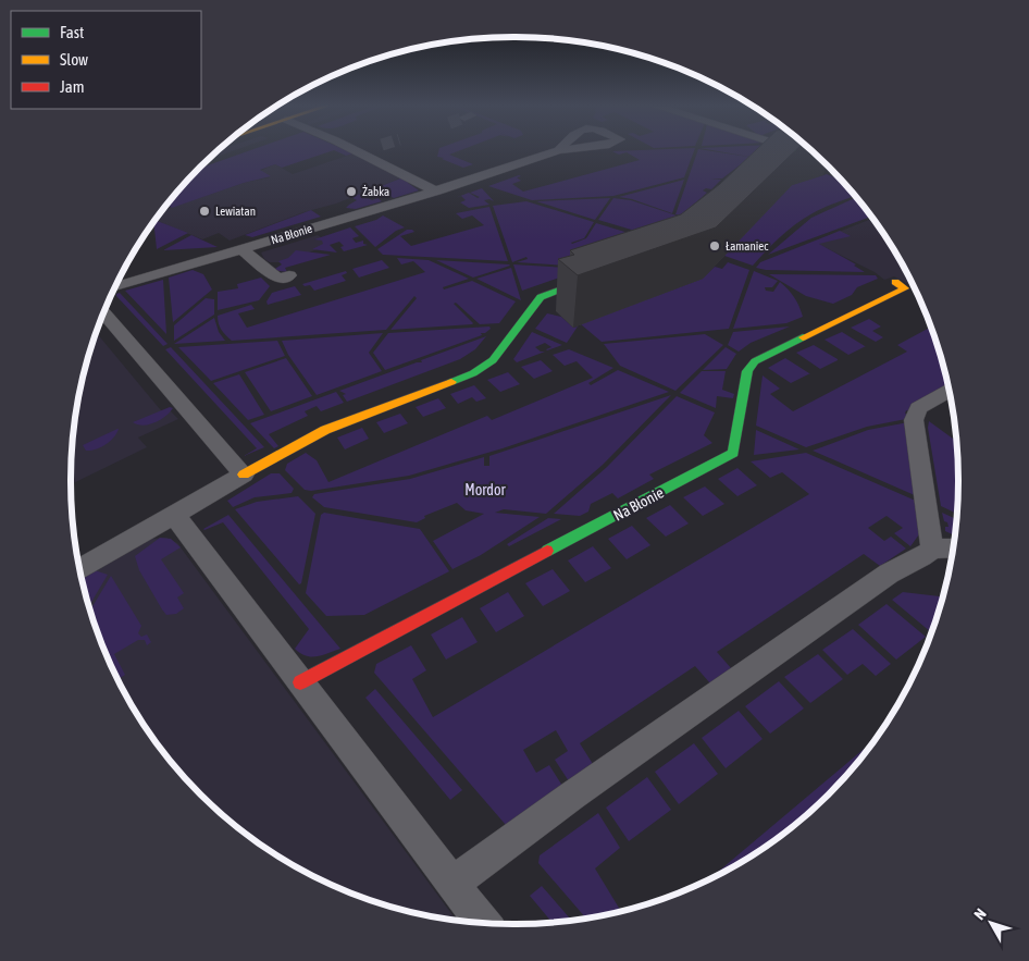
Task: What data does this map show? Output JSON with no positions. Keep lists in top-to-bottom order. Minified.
{"streets":{"street":["Na Błonie"]},"parks":["Mordor"],"places":["Żabka","Lewiatan","Łamaniec"],"legend":["Fast","Slow","Jam"],"north":"top left"}
